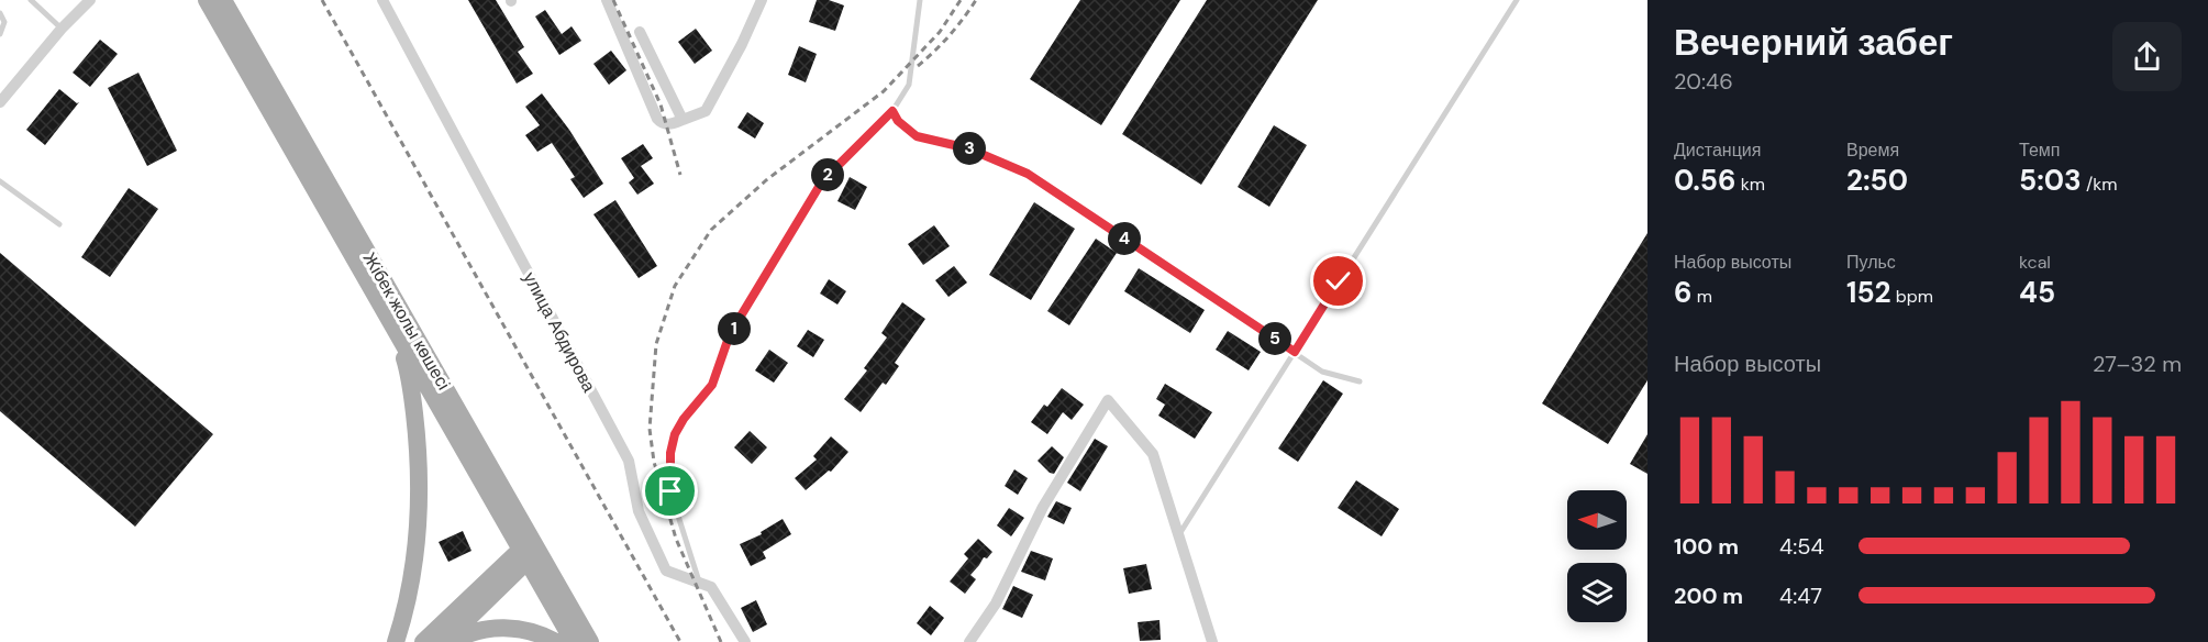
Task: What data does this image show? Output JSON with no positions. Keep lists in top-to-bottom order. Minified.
{"streets":{"main road":["Жібек жолы көшесі"],"street":["улица Абдирова"]},"north":"left","page":{"heading":["Вечерний забег","20:46"],"stats":[["Дистанция","0.56 km"],["Время","2:50"],["Темп","5:03 /km"],["Набор высоты","6 m"],["Пульс","152 bpm"],["kcal","45"]],"pins":["3","2","4","1","5"],"chart":["Набор высоты","27–32 m"],"list":[{"name":"100 m","note":"4:54"},{"name":"200 m","note":"4:47"}]}}
